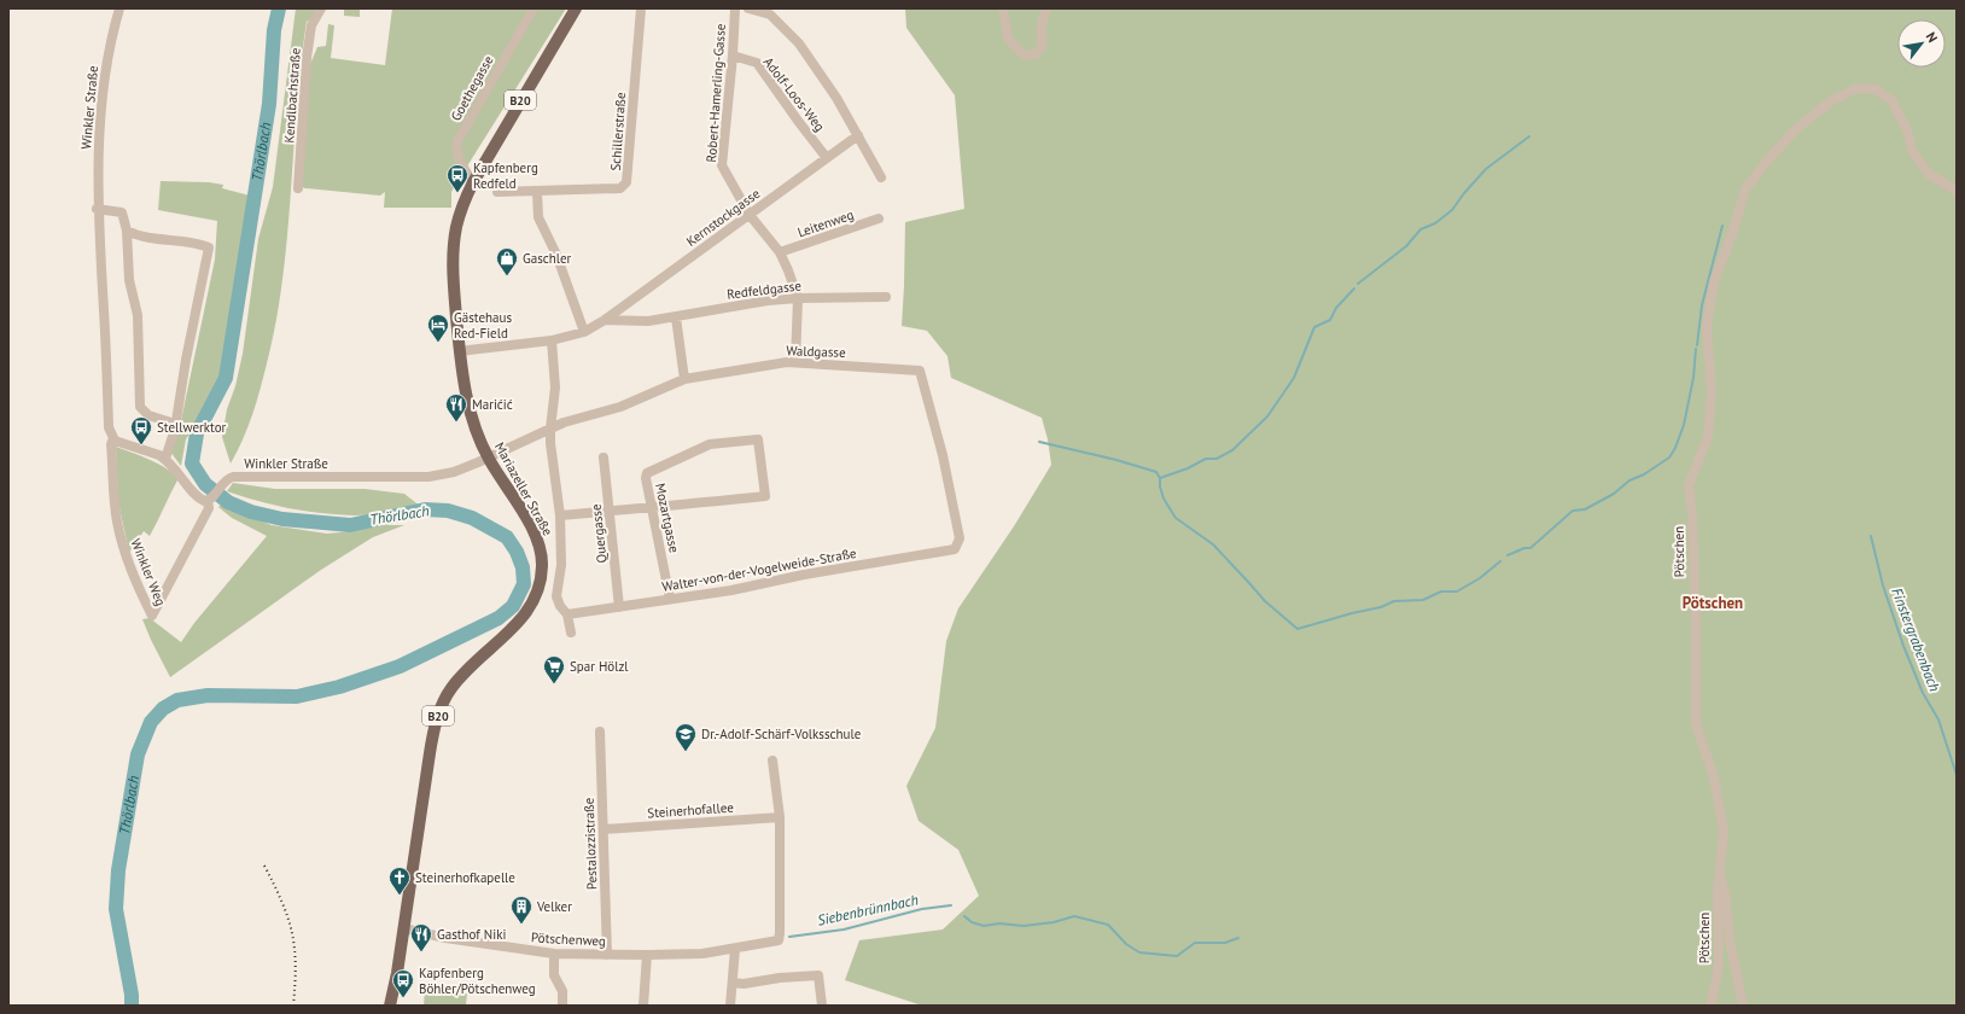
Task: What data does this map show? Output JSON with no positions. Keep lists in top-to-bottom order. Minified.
{"streets":{"main road":["B20","Mariazeller Straße"],"street":["Goethegasse","Robert-Hamerling-Gasse","Adolf-Loos-Weg","Kendlbachstraße","Winkler Straße","Schillerstraße","Kernstockgasse","Leitenweg","Redfeldgasse","Waldgasse","Mozartgasse","Quergasse","Pötschen","Walter-von-der-Vogelweide-Straße","Winkler Weg","Steinerhofallee","Pestalozzistraße","Pötschenweg"]},"crossings":[["Goethegasse","Mariazeller Straße"],["Robert-Hamerling-Gasse","Adolf-Loos-Weg"],["Robert-Hamerling-Gasse","Kernstockgasse"],["Robert-Hamerling-Gasse","Leitenweg"],["Robert-Hamerling-Gasse","Redfeldgasse"],["Robert-Hamerling-Gasse","Waldgasse"],["Adolf-Loos-Weg","Kernstockgasse"],["Winkler Straße","Waldgasse"],["Winkler Straße","Mariazeller Straße"],["Winkler Straße","Winkler Weg"],["Kernstockgasse","Redfeldgasse"],["Redfeldgasse","Mariazeller Straße"],["Waldgasse","Mariazeller Straße"],["Waldgasse","Walter-von-der-Vogelweide-Straße"],["Mariazeller Straße","Pötschenweg"],["Mozartgasse","Walter-von-der-Vogelweide-Straße"],["Quergasse","Walter-von-der-Vogelweide-Straße"],["Steinerhofallee","Pestalozzistraße"],["Steinerhofallee","Pötschenweg"],["Pestalozzistraße","Pötschenweg"]],"districts":["Pötschen"],"water":["Thörlbach","Finstergrabenbach","Siebenbrünnbach"],"places":{"bus stop":["Kapfenberg Redfeld","Stellwerktor","Kapfenberg Böhler/Pötschenweg"],"shop":["Gaschler"],"hotel":["Gästehaus Red-Field"],"restaurant":["Marićić","Gasthof Niki"],"supermarket":["Spar Hölzl"],"school or university":["Dr.-Adolf-Schärf-Volksschule"],"church":["Steinerhofkapelle"],"building":["Velker"]},"north":"top right"}
